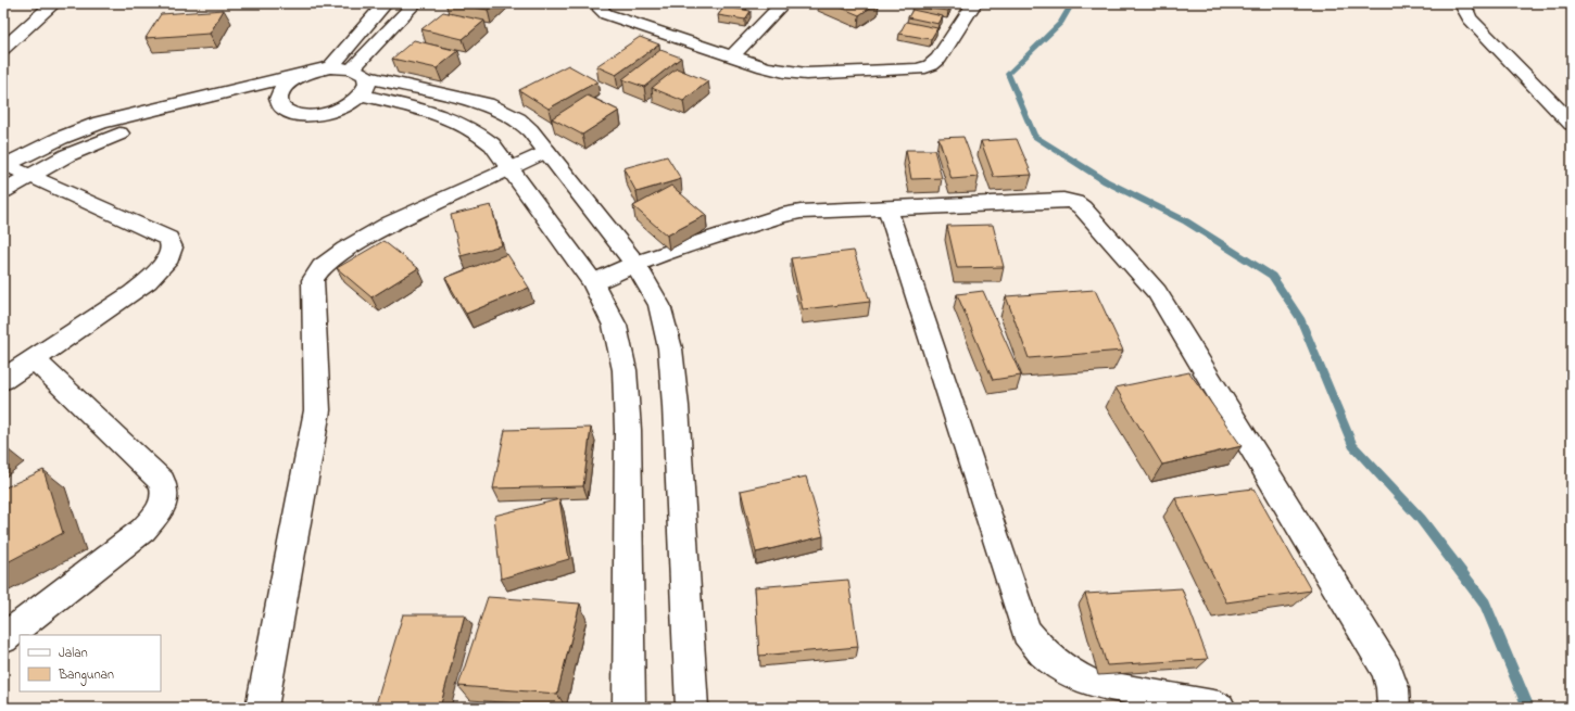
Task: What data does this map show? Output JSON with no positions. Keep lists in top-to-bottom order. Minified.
{"legend":["Jalan","Bangunan"]}
